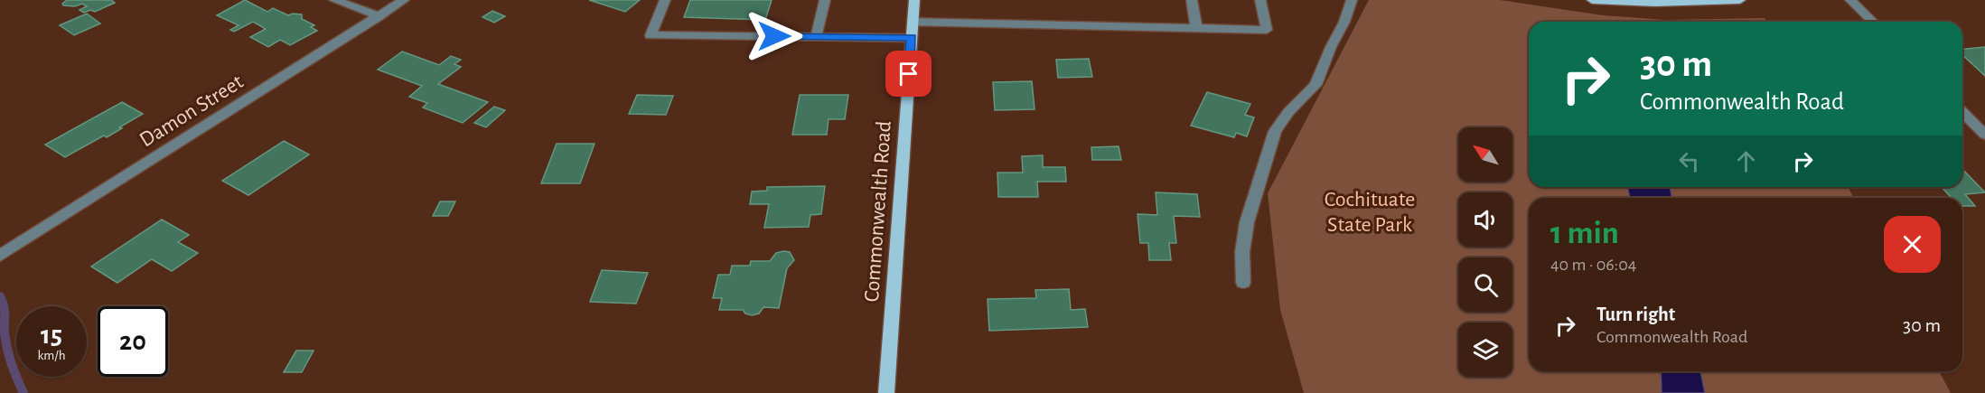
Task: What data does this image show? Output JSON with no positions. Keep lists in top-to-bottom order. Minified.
{"streets":{"main road":["Commonwealth Road"],"street":["Damon Street"]},"parks":["Cochituate State Park"],"north":"top left","page":{"turn":["30 m","Commonwealth Road"],"heading":["1 min","40 m · 06:04"],"list":[{"name":"Turn right","note":"Commonwealth Road","value":"30 m"}],"speed":"15 km/h","limit":"20"}}
